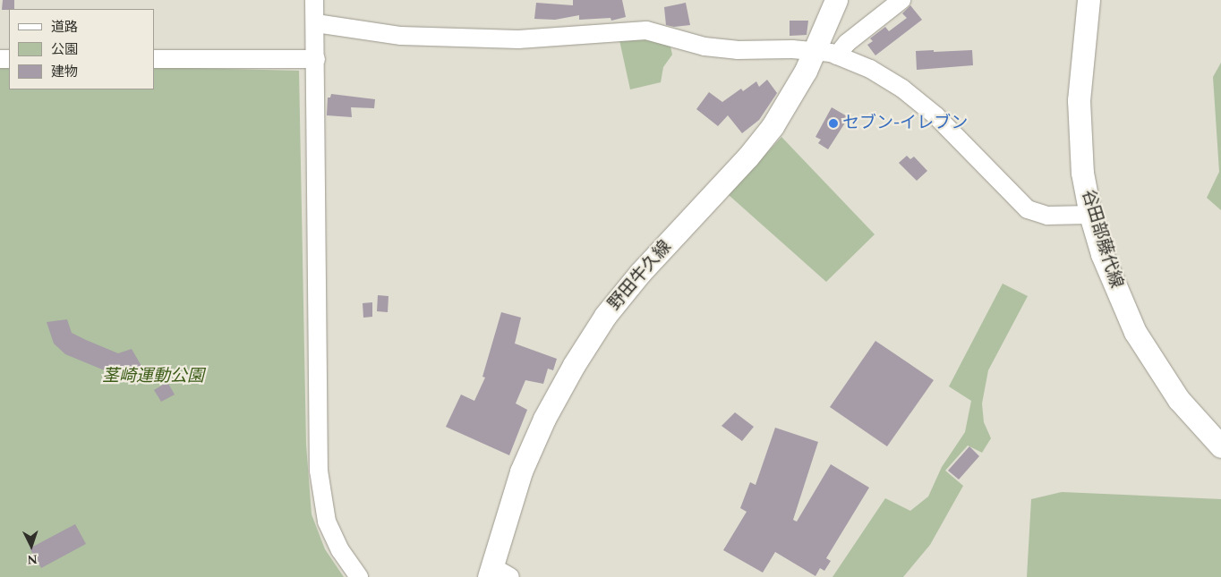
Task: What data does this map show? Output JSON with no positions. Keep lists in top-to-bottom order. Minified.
{"streets":{"main road":["谷田部藤代線","野田牛久線"]},"parks":["茎崎運動公園"],"places":["セブン-イレブン"],"legend":["道路","公園","建物"],"north":"bottom"}
